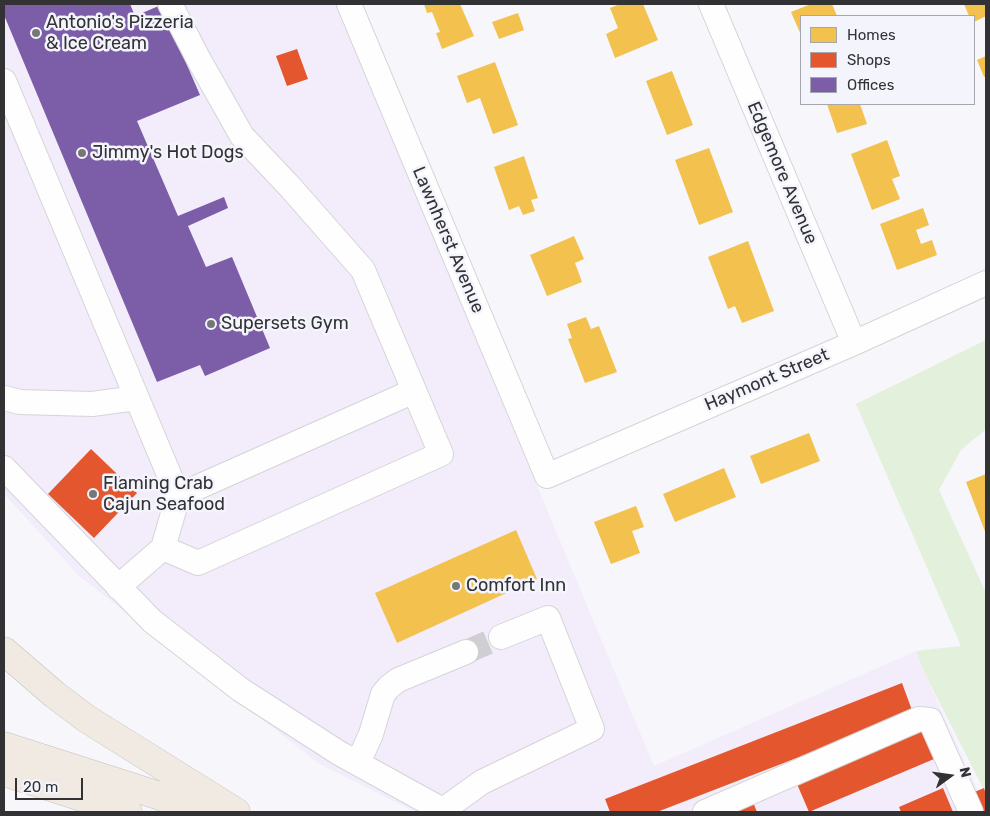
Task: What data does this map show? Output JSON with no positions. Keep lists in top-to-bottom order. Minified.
{"streets":{"street":["Edgemore Avenue","Lawnherst Avenue","Haymont Street"]},"crossings":[["Edgemore Avenue","Haymont Street"],["Lawnherst Avenue","Haymont Street"]],"places":["Antonio's Pizzeria & Ice Cream","Jimmy's Hot Dogs","Supersets Gym","Flaming Crab Cajun Seafood","Comfort Inn"],"legend":["Homes","Shops","Offices"],"scale_bar":"20 m","north":"right"}
